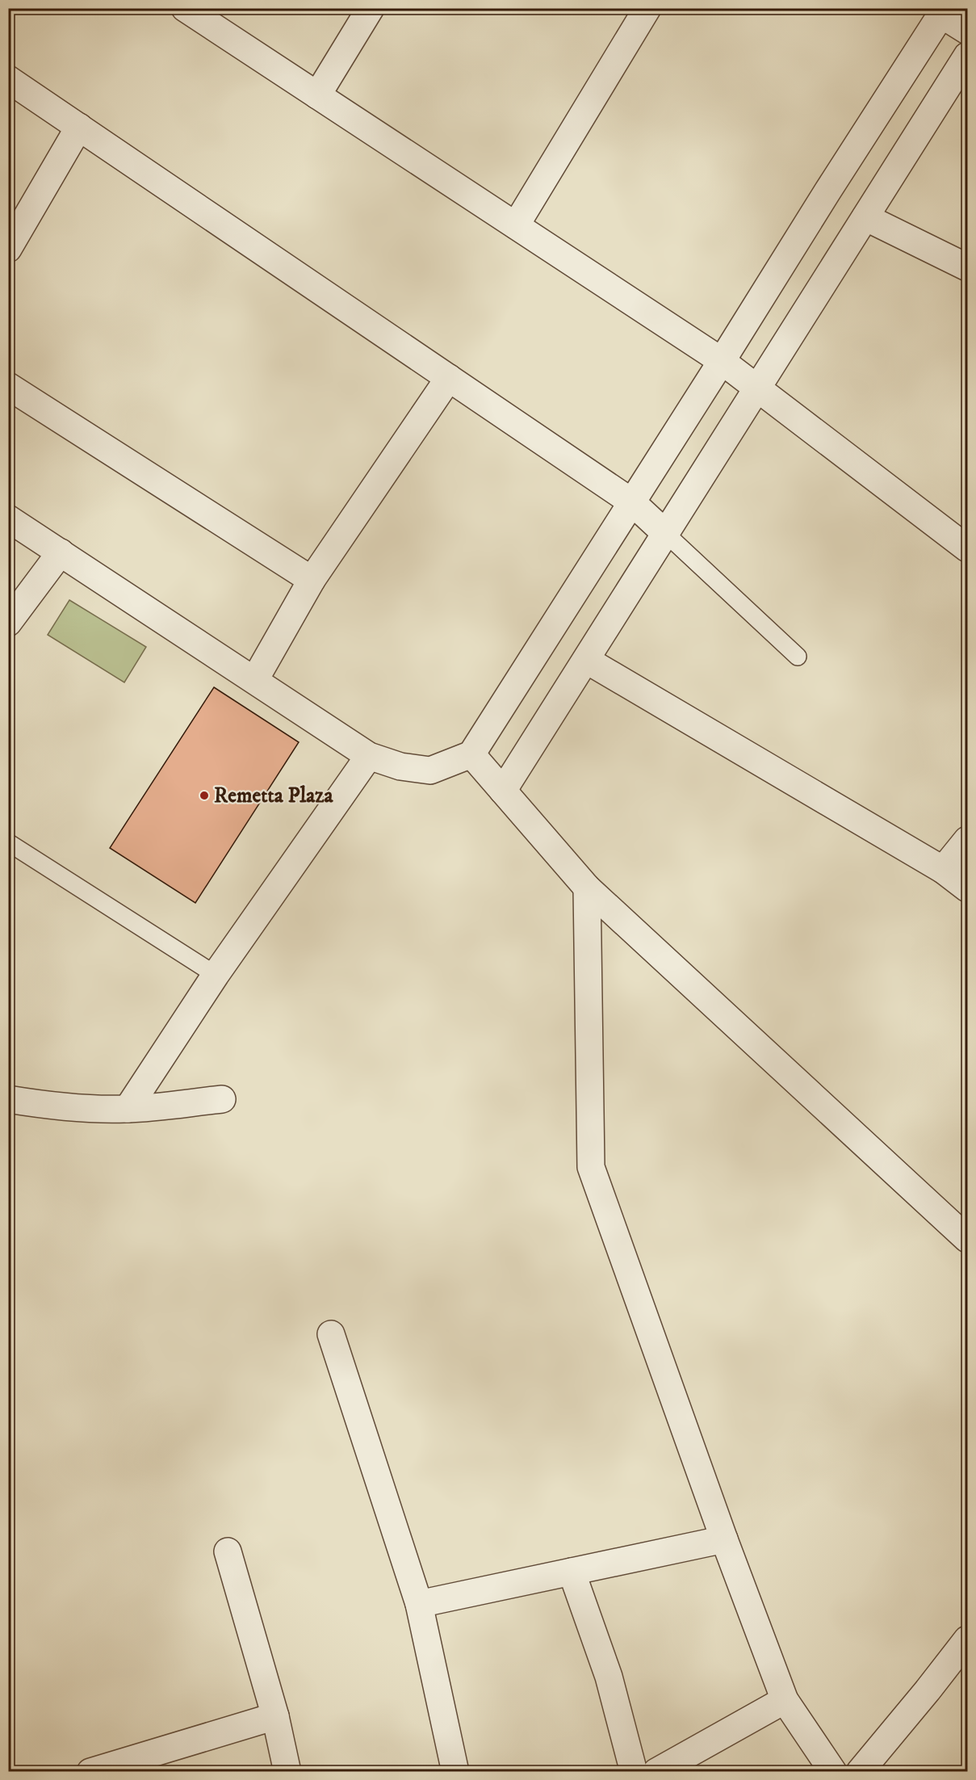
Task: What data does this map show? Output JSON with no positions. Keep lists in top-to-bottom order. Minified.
{"places":["Remetta Plaza"]}
